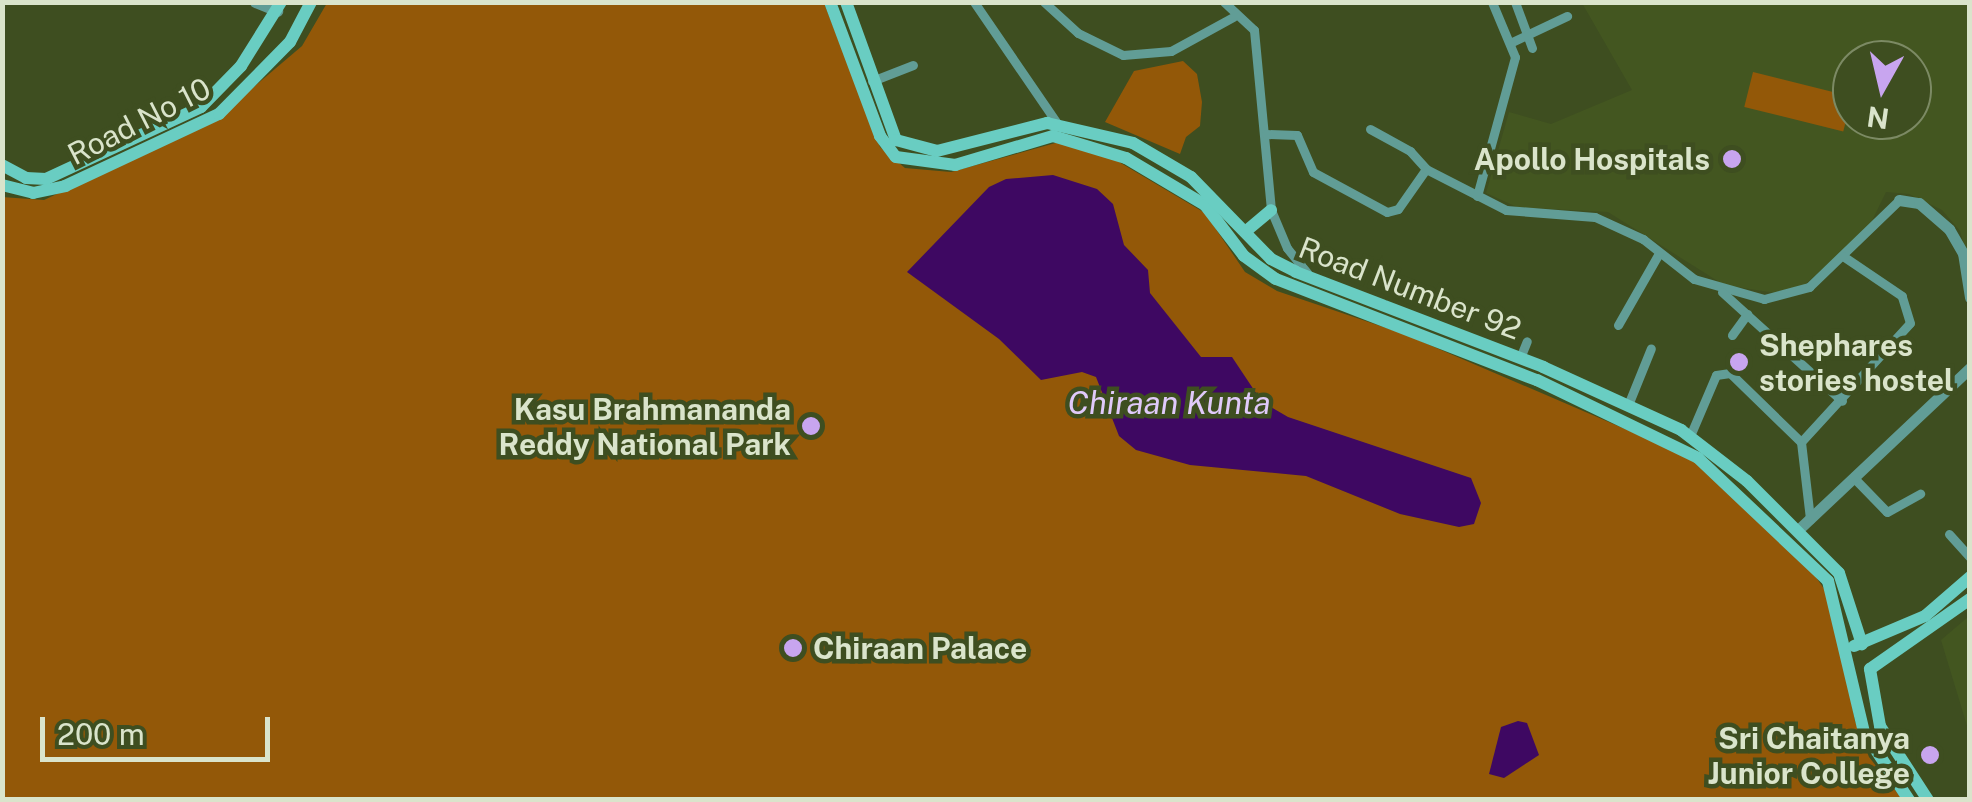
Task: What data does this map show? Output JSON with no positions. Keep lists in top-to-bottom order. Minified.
{"streets":{"main road":["Road No 10","Road Number 92"]},"water":["Chiraan Kunta"],"places":["Apollo Hospitals","Shephares stories hostel","Kasu Brahmananda Reddy National Park","Chiraan Palace","Sri Chaitanya Junior College"],"scale_bar":"200 m","north":"bottom"}
